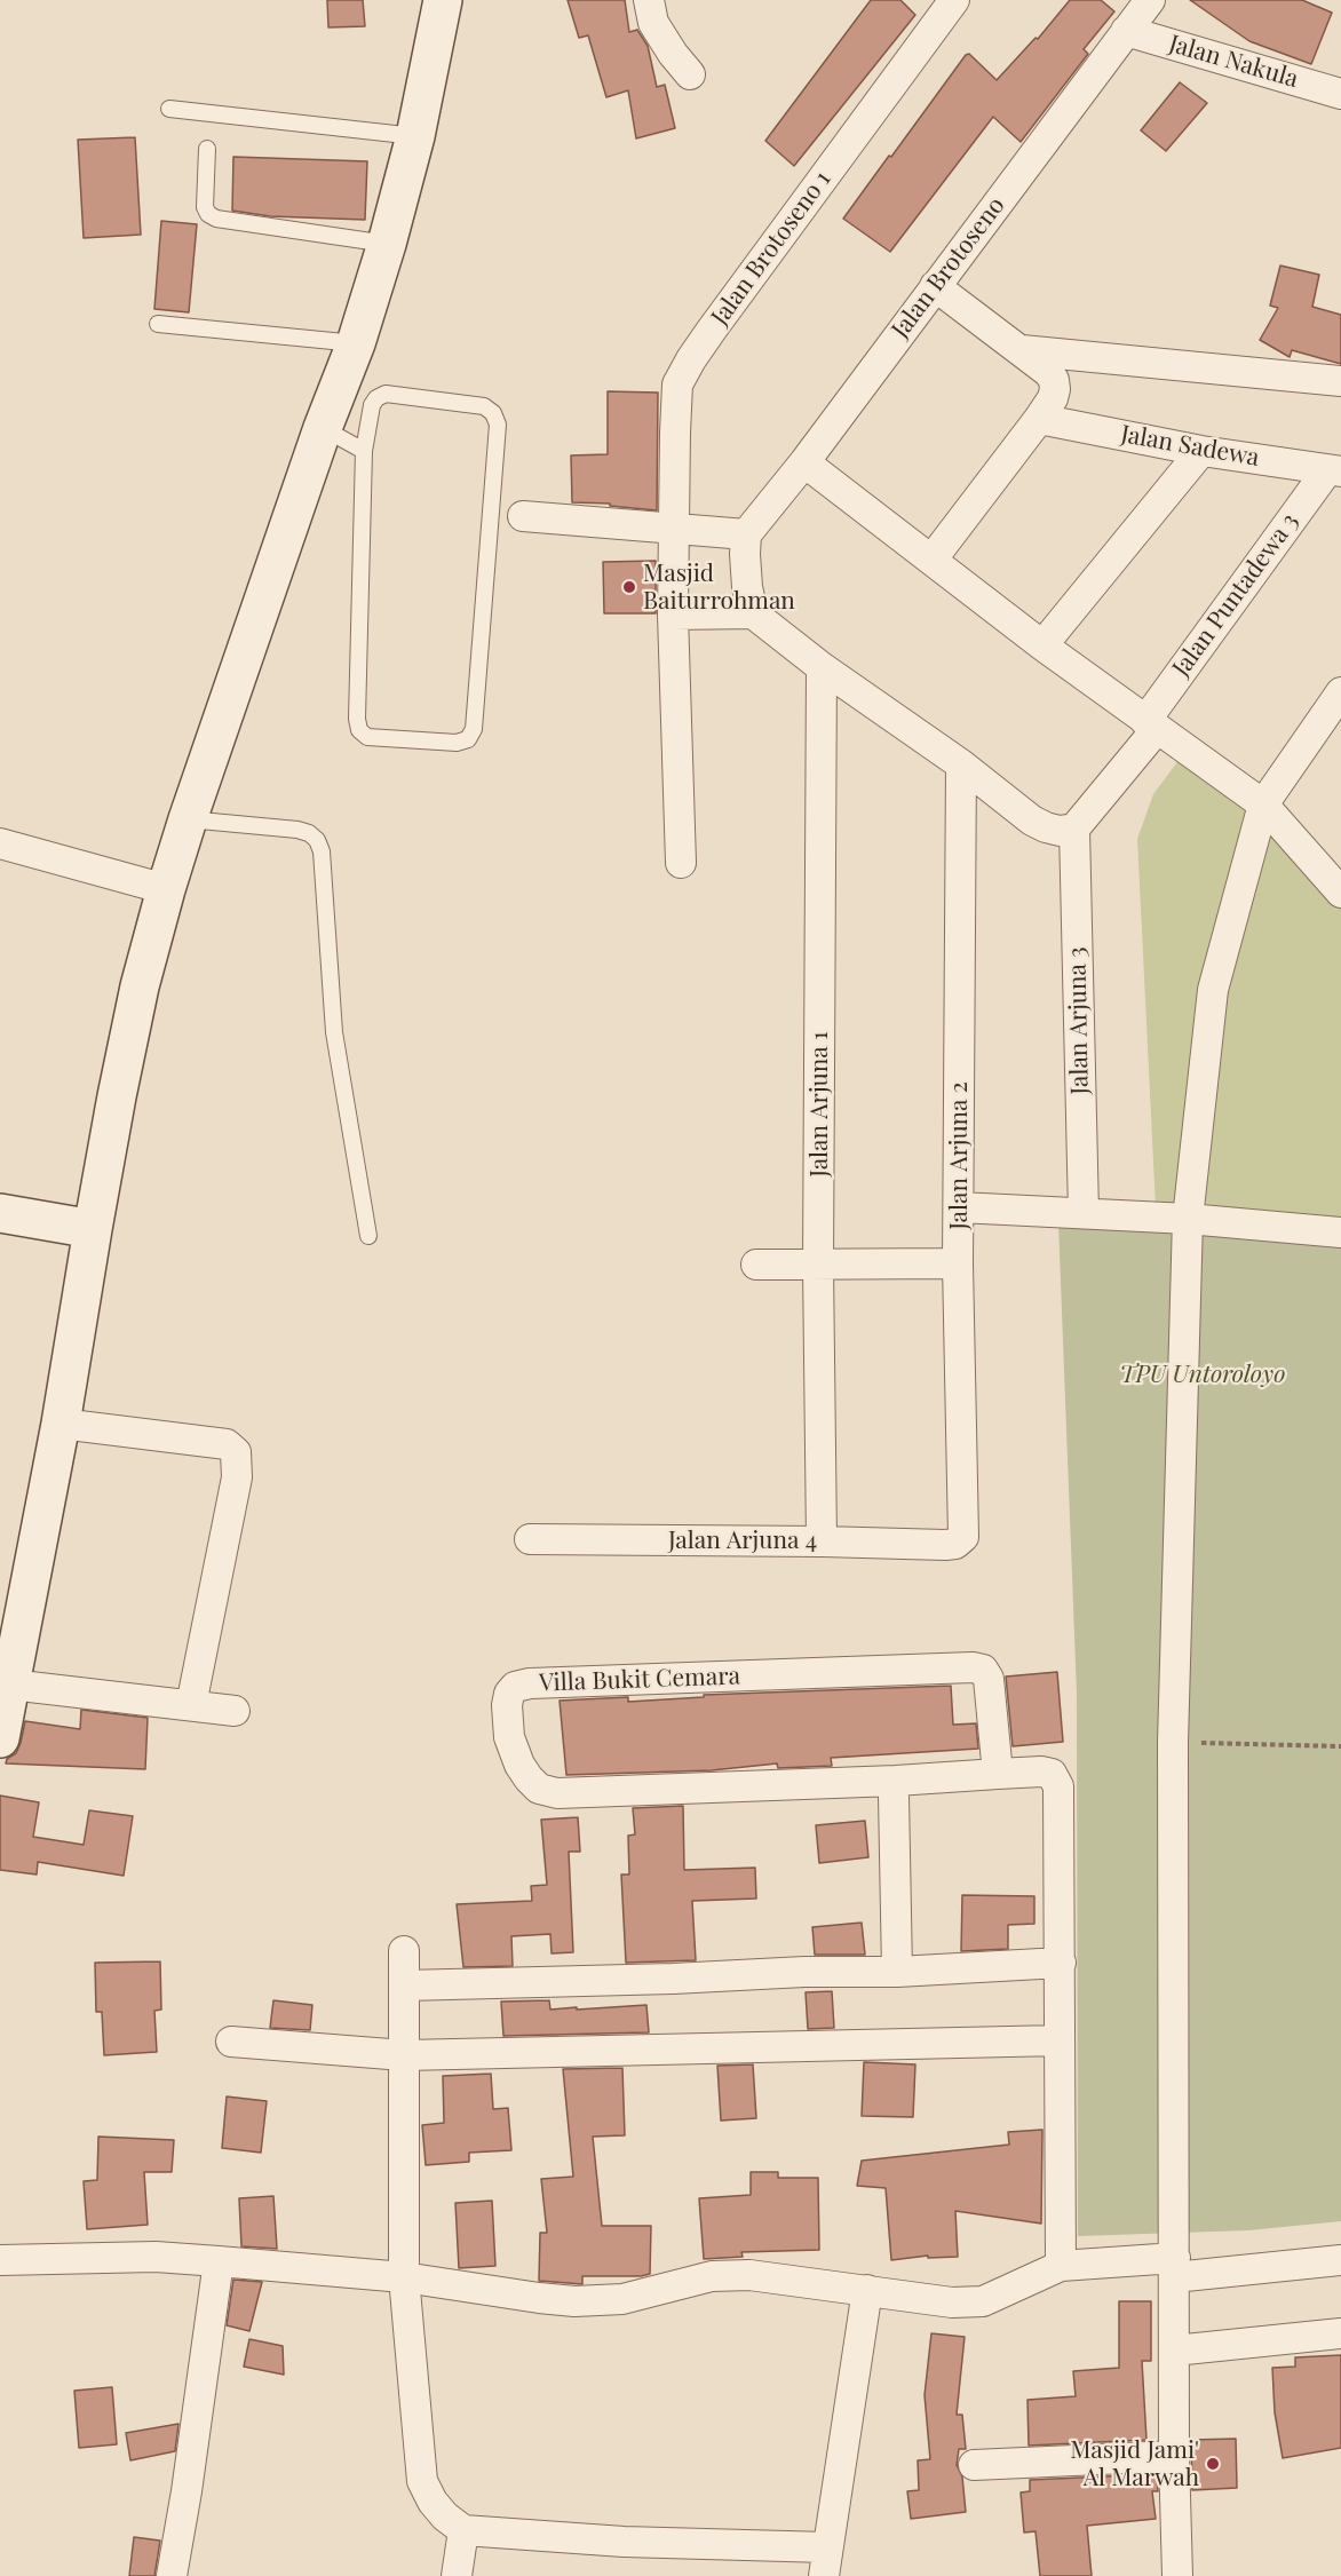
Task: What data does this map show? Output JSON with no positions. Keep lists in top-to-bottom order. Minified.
{"streets":{"street":["Jalan Nakula","Jalan Brotoseno 1","Jalan Brotoseno","Jalan Sadewa","Jalan Puntadewa 3","Jalan Arjuna 3","Jalan Arjuna 1","Jalan Arjuna 2","Jalan Arjuna 4","Villa Bukit Cemara"]},"crossings":[["Jalan Nakula","Jalan Brotoseno"],["Jalan Sadewa","Jalan Puntadewa 3"],["Jalan Puntadewa 3","Jalan Arjuna 3"],["Jalan Arjuna 1","Jalan Arjuna 4"],["Jalan Arjuna 2","Jalan Arjuna 4"]],"parks":["TPU Untoroloyo"],"places":["Masjid Baiturrohman","Masjid Jami' Al Marwah"]}
